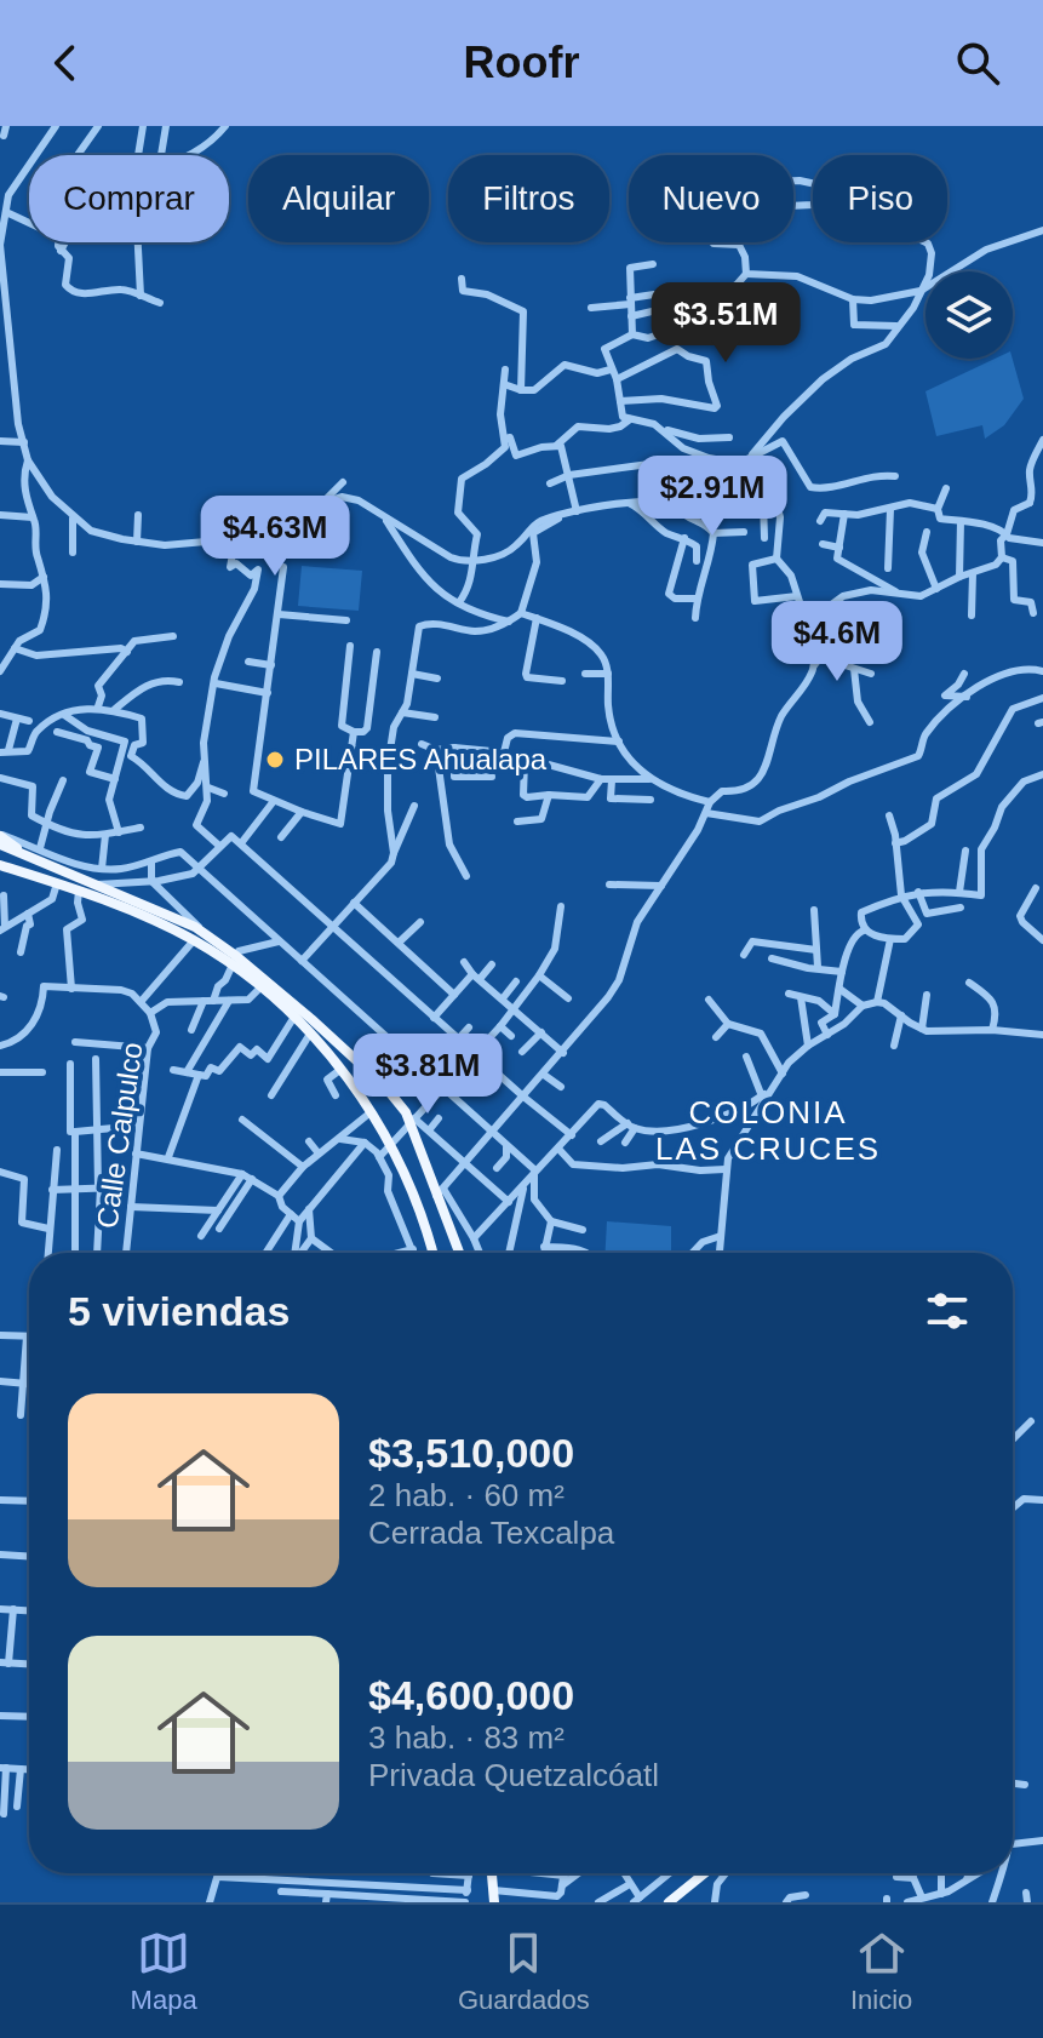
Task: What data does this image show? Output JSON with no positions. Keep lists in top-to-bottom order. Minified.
{"streets":{"street":["Calle Calpulco"]},"districts":["COLONIA LAS CRUCES"],"places":["PILARES Ahualapa"],"page":{"header":"Roofr","chip":["Comprar","Alquilar","Filtros","Nuevo","Piso"],"price":["$3.51M","$2.91M","$4.63M","$4.6M","$3.81M"],"heading":"5 viviendas","list":[{"name":"$3,510,000","note":"2 hab. · 60 m² · Cerrada Texcalpa"},{"name":"$4,600,000","note":"3 hab. · 83 m² · Privada Quetzalcóatl"}],"tabs":["Mapa","Guardados","Inicio"]}}
